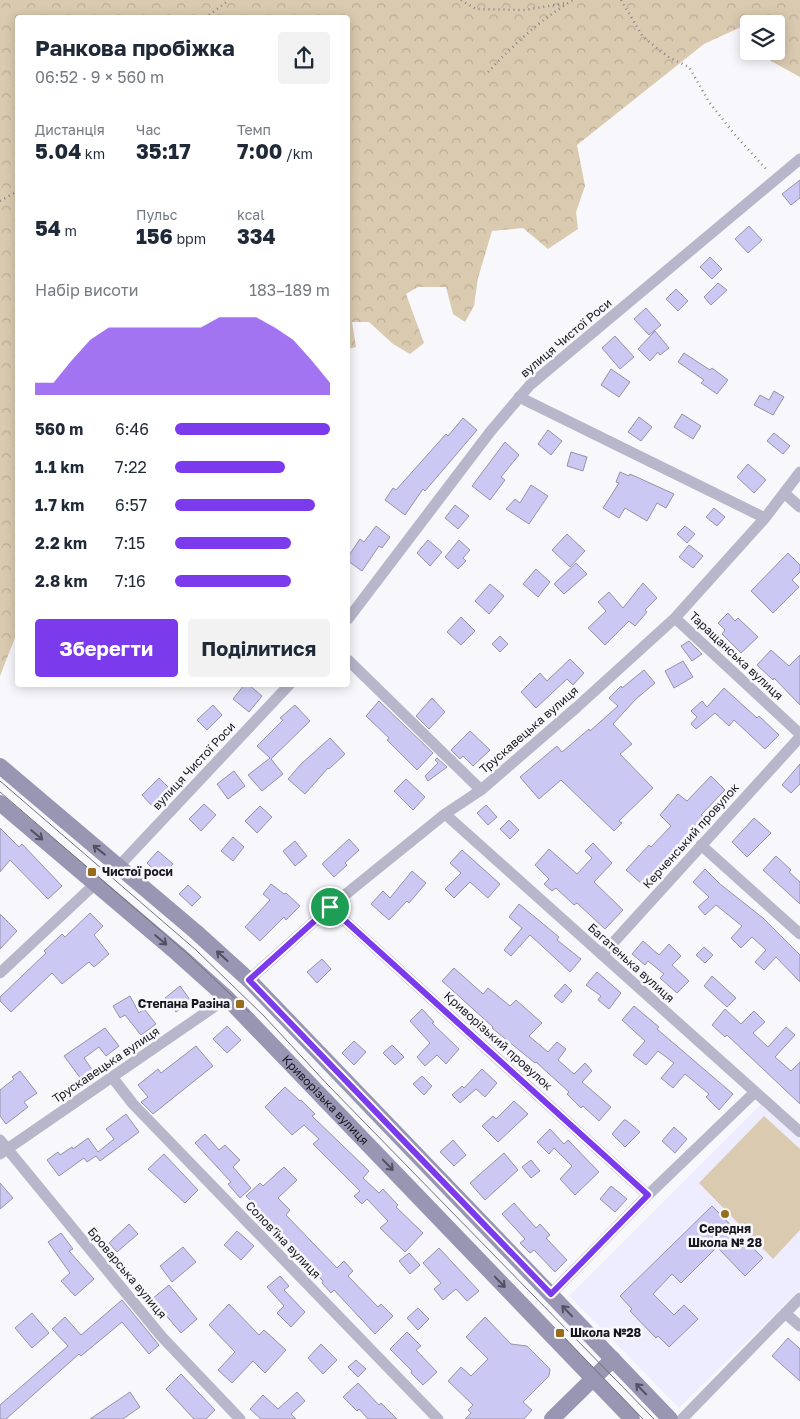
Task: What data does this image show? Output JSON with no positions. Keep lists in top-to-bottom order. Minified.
{"streets":{"main road":["Криворізька вулиця"],"street":["вулиця Чистої Роси","Таращанська вулиця","Трускавецька вулиця","Керченський провулок","Багатенька вулиця","Криворізький провулок","Соловʼїна вулиця","Броварська вулиця"]},"crossings":[["Таращанська вулиця","Трускавецька вулиця"],["Таращанська вулиця","Керченський провулок"],["Трускавецька вулиця","Багатенька вулиця"],["Трускавецька вулиця","Криворізький провулок"],["Трускавецька вулиця","Криворізька вулиця"],["Трускавецька вулиця","Соловʼїна вулиця"],["Трускавецька вулиця","Броварська вулиця"],["Керченський провулок","Багатенька вулиця"]],"places":{"transit":["Чистої роси","Степана Разіна","Школа №28"],"other":["Середня Школа № 28"]},"page":{"heading":["Ранкова пробіжка","06:52 · 9 × 560 m"],"stats":[["Дистанція","5.04 km"],["Час","35:17"],["Темп","7:00 /km"],["54 m"],["Пульс","156 bpm"],["kcal","334"]],"chart":["Набір висоти","183–189 m"],"list":[{"name":"560 m","note":"6:46"},{"name":"1.1 km","note":"7:22"},{"name":"1.7 km","note":"6:57"},{"name":"2.2 km","note":"7:15"},{"name":"2.8 km","note":"7:16"}],"buttons":["Зберегти","Поділитися"]}}
